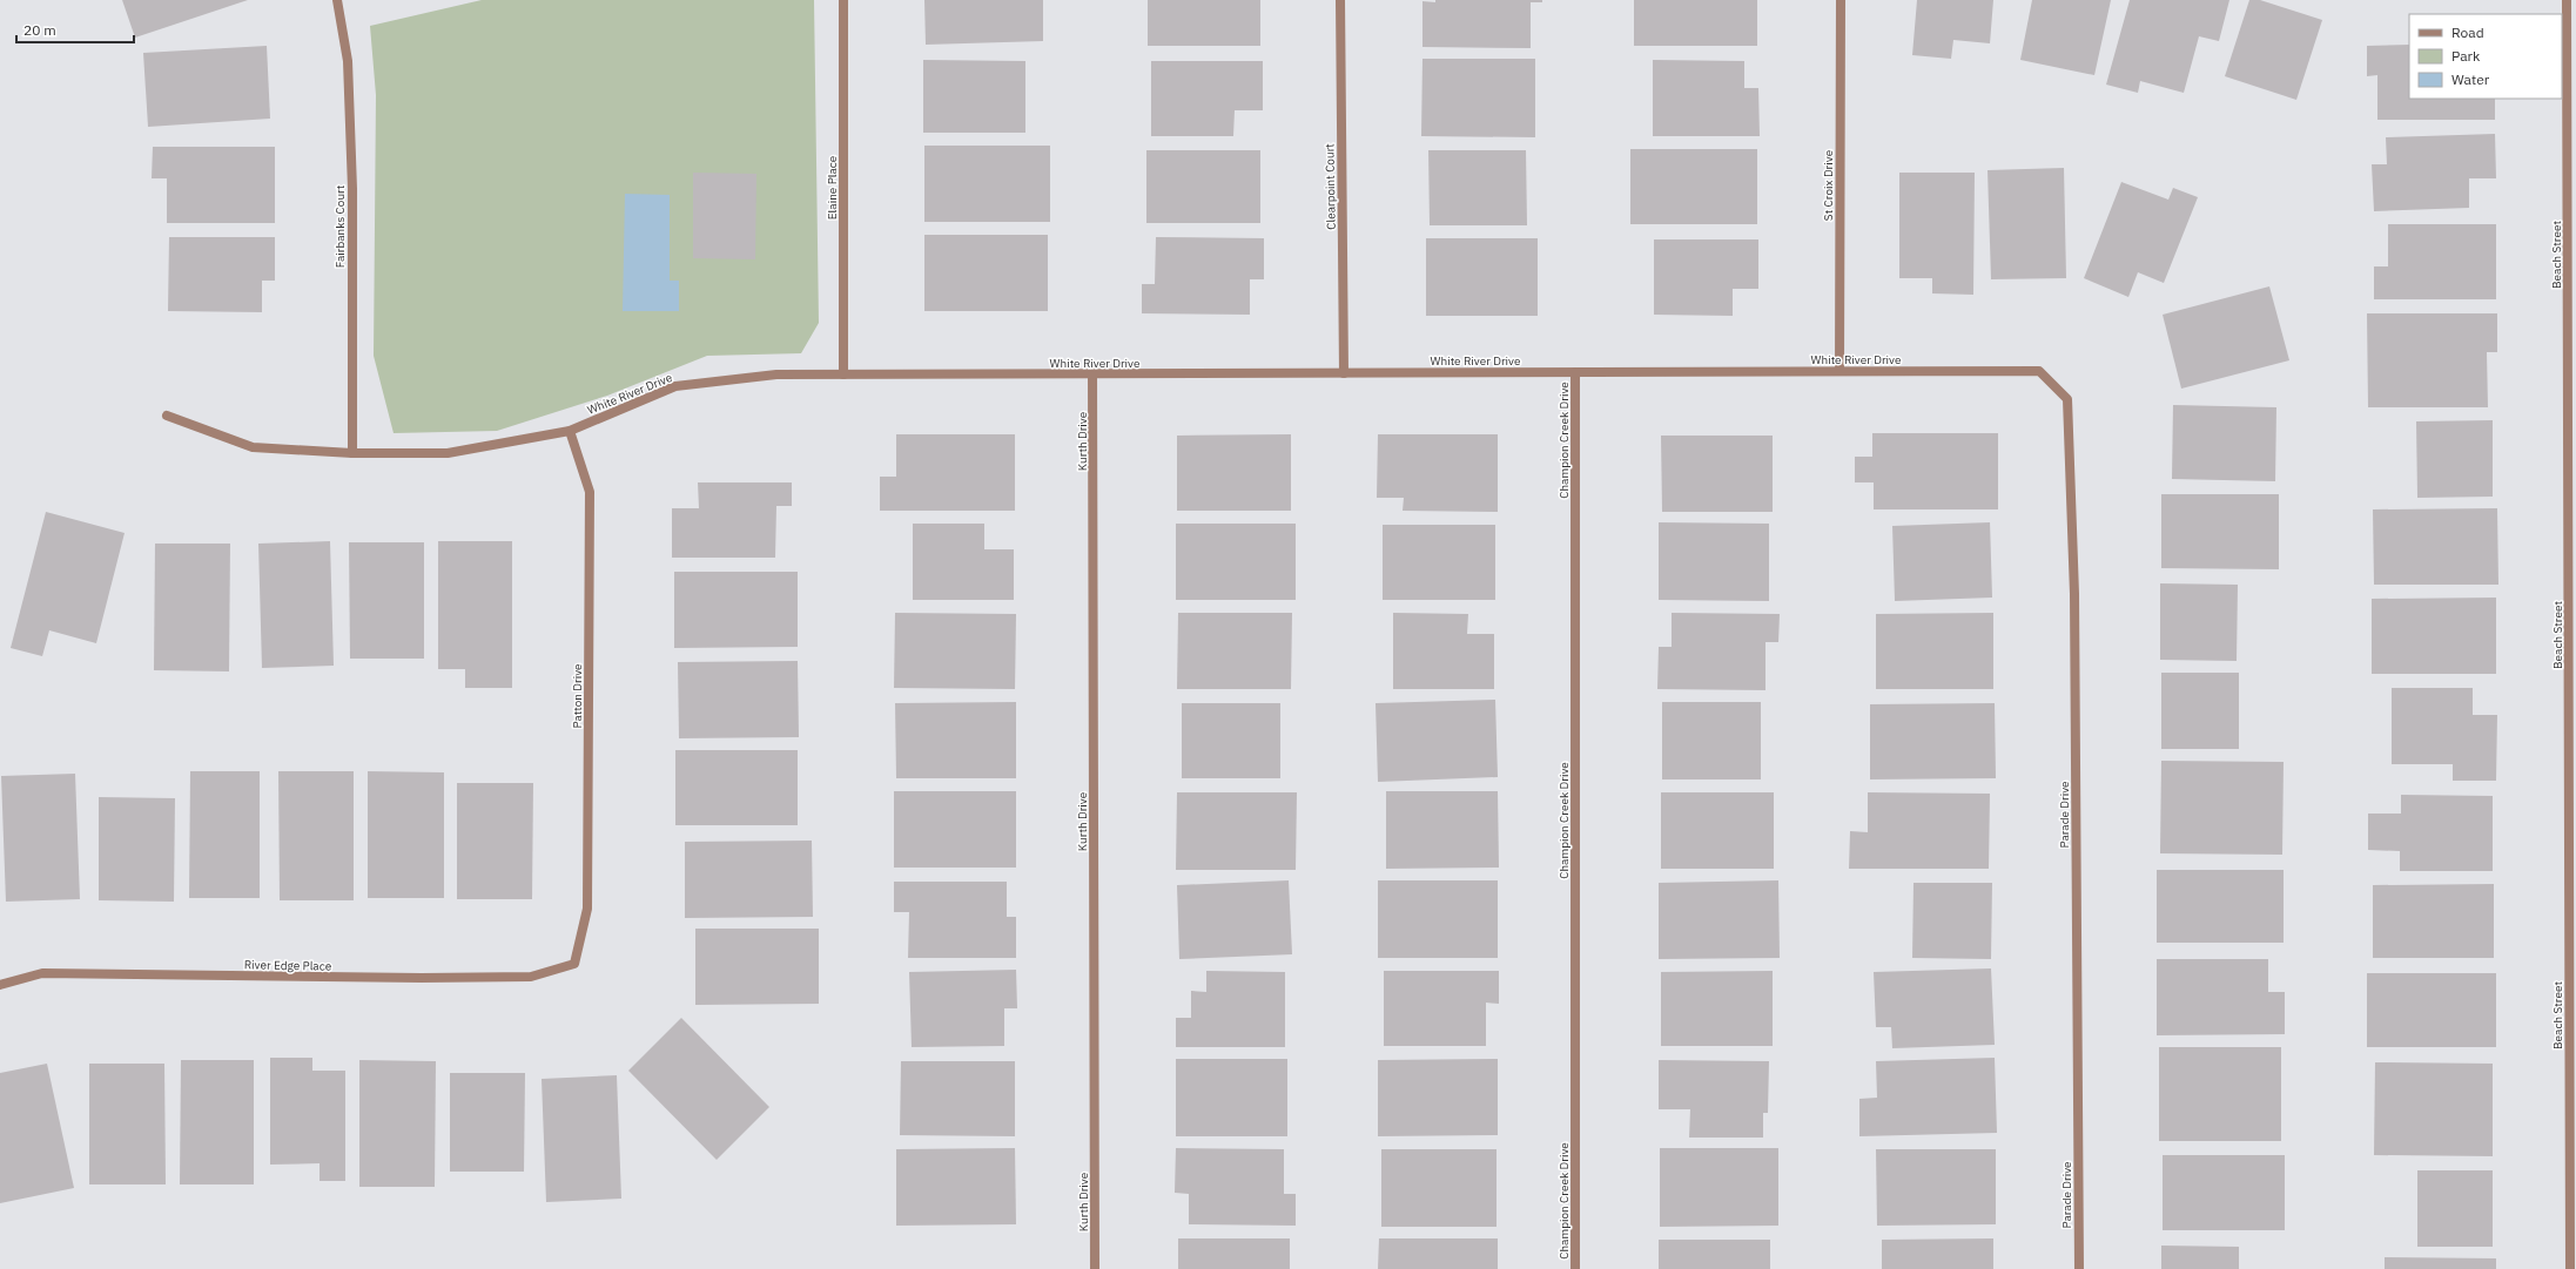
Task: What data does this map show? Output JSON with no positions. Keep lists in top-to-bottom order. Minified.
{"streets":{"street":["St Croix Drive","Clearpoint Court","Elaine Place","Fairbanks Court","Beach Street","White River Drive","Champion Creek Drive","Kurth Drive","Patton Drive","Parade Drive","River Edge Place"]},"crossings":[["St Croix Drive","White River Drive"],["Clearpoint Court","White River Drive"],["Elaine Place","White River Drive"],["Fairbanks Court","White River Drive"],["White River Drive","Champion Creek Drive"],["White River Drive","Kurth Drive"],["White River Drive","Patton Drive"],["White River Drive","Parade Drive"],["Patton Drive","River Edge Place"]],"legend":["Road","Park","Water"],"scale_bar":"20 m"}
